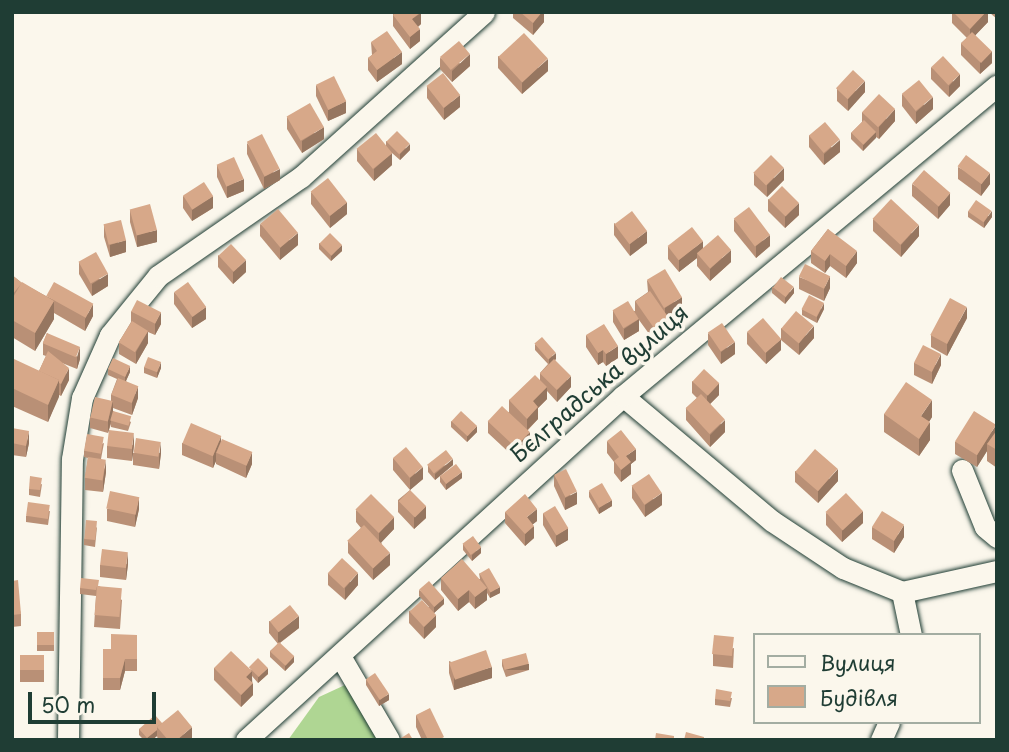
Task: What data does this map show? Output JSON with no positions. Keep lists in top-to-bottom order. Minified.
{"streets":{"street":["Бєлградська вулиця"]},"legend":["Вулиця","Будівля"],"scale_bar":"50 m"}
